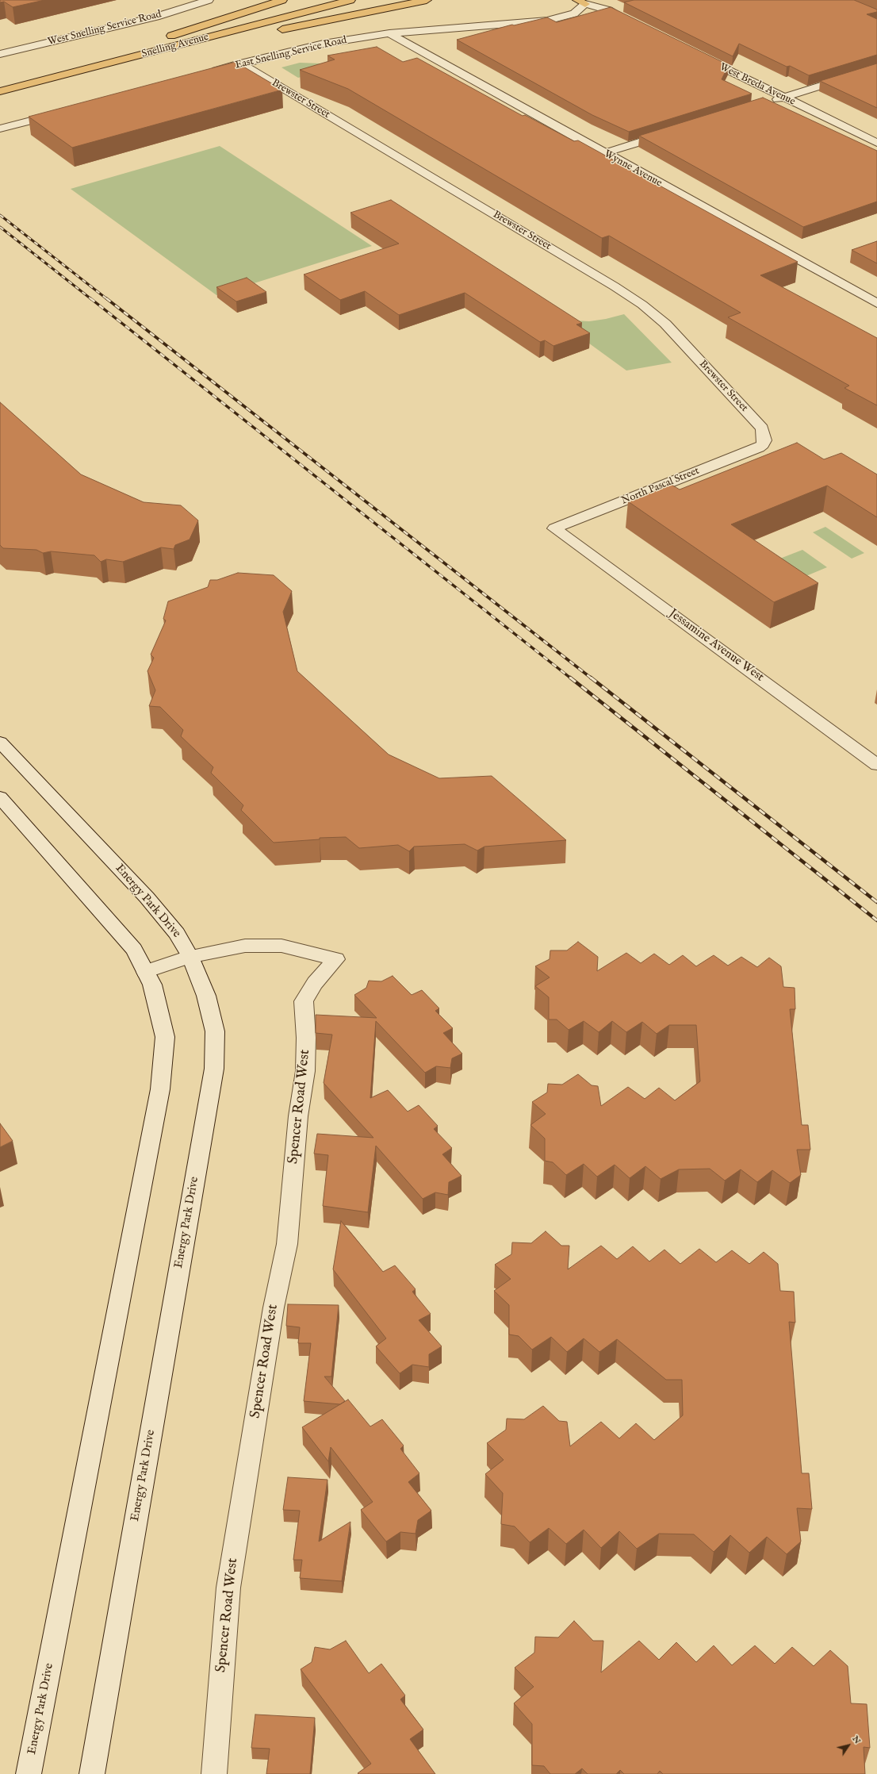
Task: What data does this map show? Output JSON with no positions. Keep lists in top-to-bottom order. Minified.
{"streets":{"main road":["Snelling Avenue"],"street":["West Snelling Service Road","East Snelling Service Road","West Breda Avenue","Brewster Street","Wynne Avenue","North Pascal Street","Jessamine Avenue West","Energy Park Drive","Spencer Road West"]},"crossings":[["East Snelling Service Road","Brewster Street"],["East Snelling Service Road","Wynne Avenue"],["Brewster Street","North Pascal Street"],["North Pascal Street","Jessamine Avenue West"],["Energy Park Drive","Spencer Road West"]],"north":"top right"}
